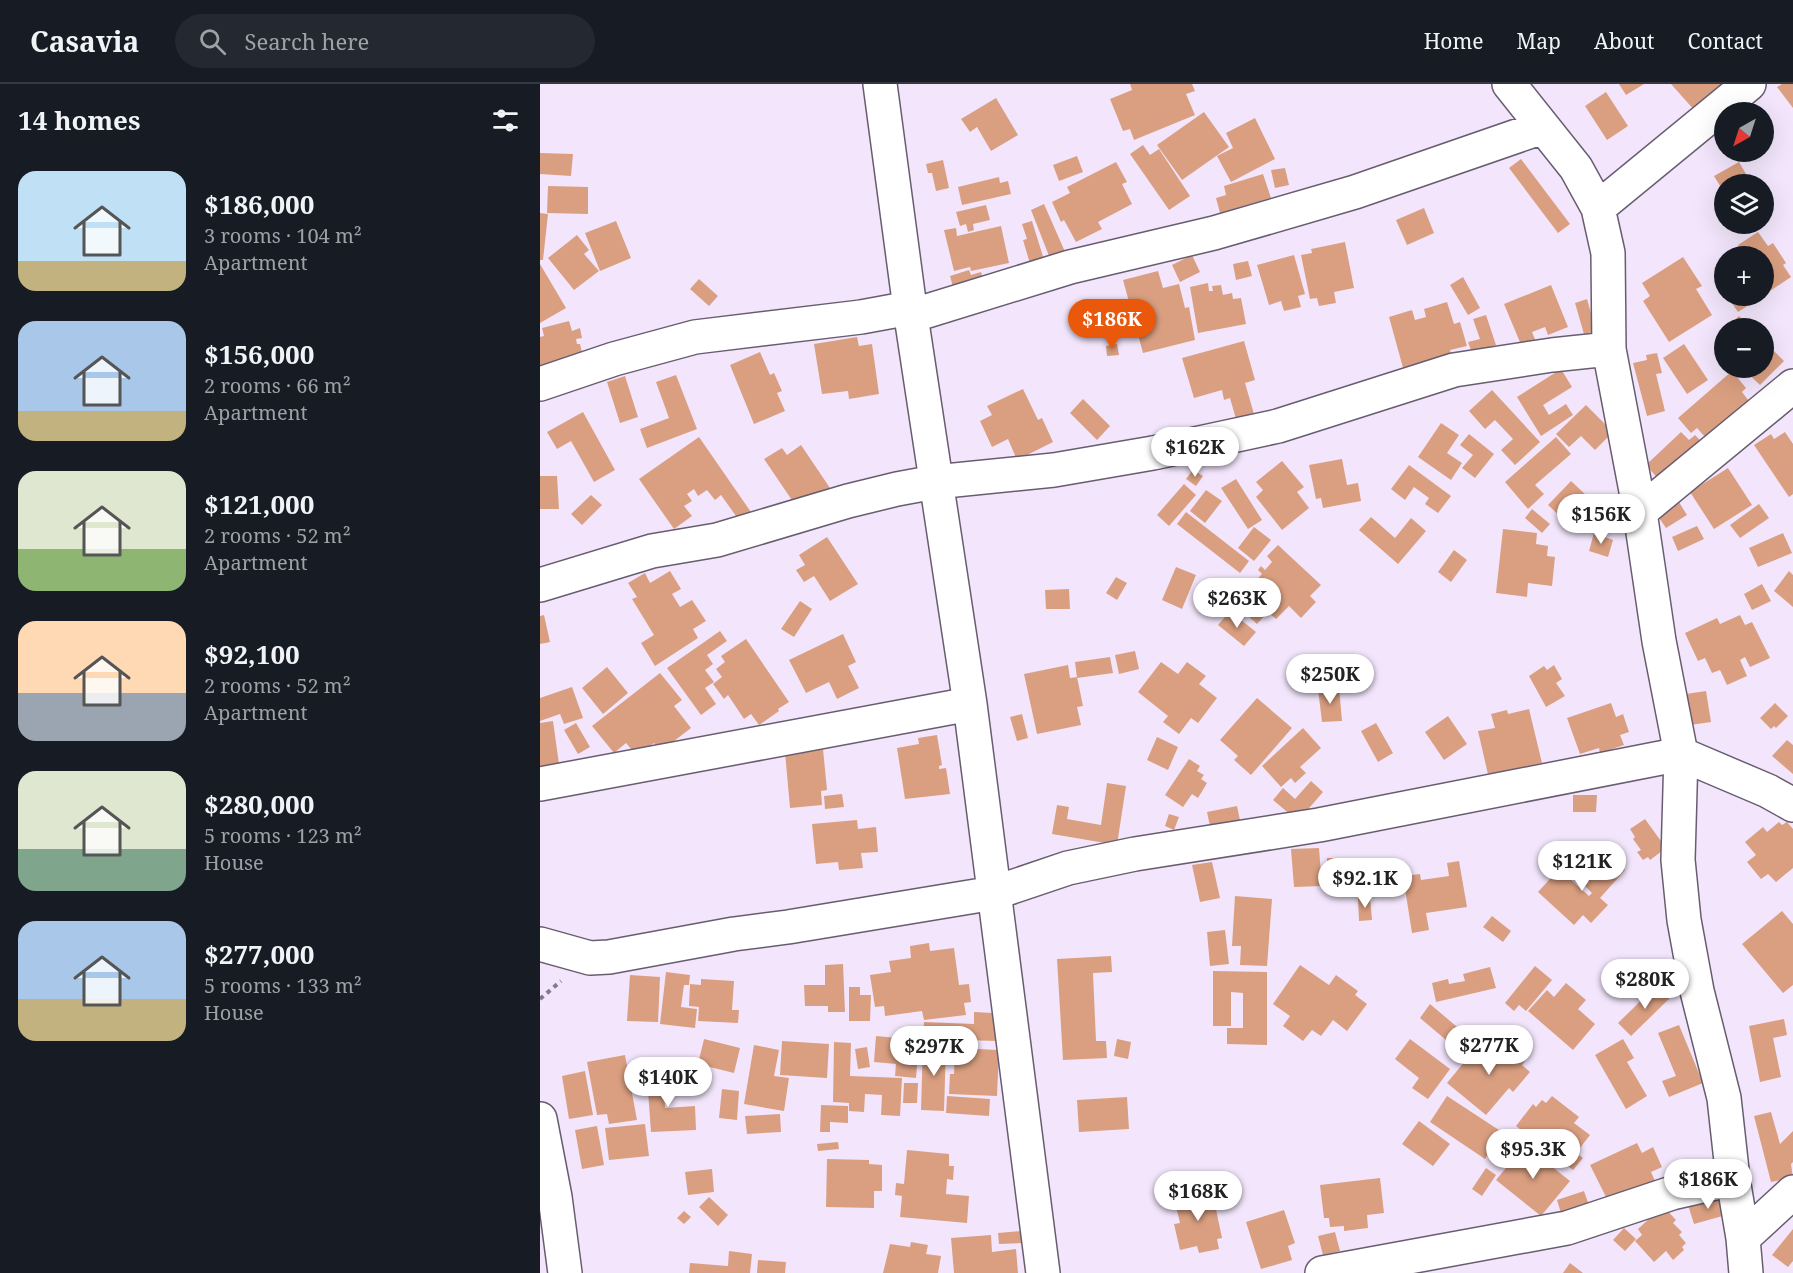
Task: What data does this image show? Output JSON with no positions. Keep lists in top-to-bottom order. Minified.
{"north":"bottom left","page":{"header":"Casavia","search":"Search here","nav":["Home","Map","About","Contact"],"heading":"14 homes","map_buttons":["+","−"],"list":[{"name":"$186,000","note":"3 rooms · 104 m² · Apartment"},{"name":"$156,000","note":"2 rooms · 66 m² · Apartment"},{"name":"$121,000","note":"2 rooms · 52 m² · Apartment"},{"name":"$92,100","note":"2 rooms · 52 m² · Apartment"},{"name":"$280,000","note":"5 rooms · 123 m² · House"},{"name":"$277,000","note":"5 rooms · 133 m² · House"}],"price":["$186K","$162K","$156K","$263K","$250K","$121K","$92.1K","$280K","$277K","$297K","$140K","$95.3K","$186K","$168K"]}}
